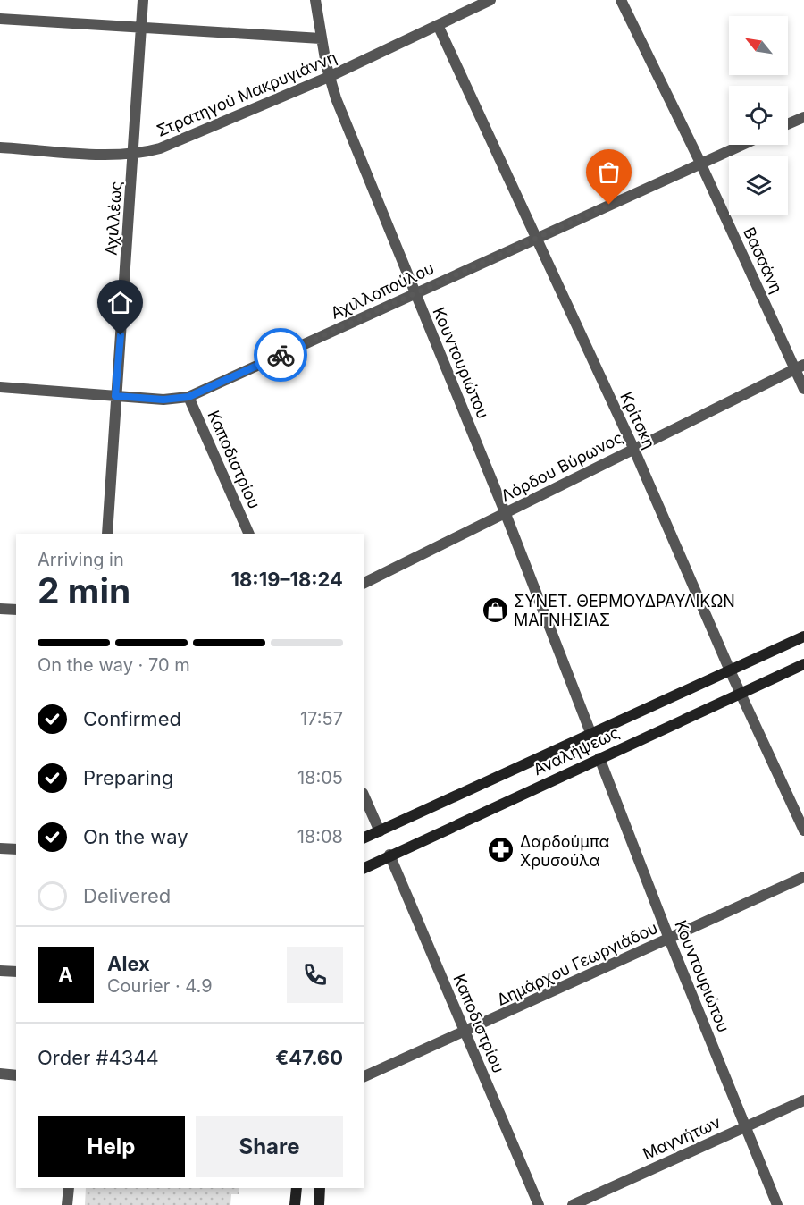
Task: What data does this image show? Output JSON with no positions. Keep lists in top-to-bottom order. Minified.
{"streets":{"main road":["Αναλήψεως"],"street":["Στρατηγού Μακρυγιάννη","Αχιλλέως","Βασσάνη","Αχιλλοπούλου","Κουντουριώτου","Κρίτσκη","Καποδιστρίου","Λόρδου Βύρωνος","Δημάρχου Γεωργιάδου","Μαγνήτων"]},"crossings":[["Στρατηγού Μακρυγιάννη","Αχιλλέως"],["Στρατηγού Μακρυγιάννη","Κουντουριώτου"],["Στρατηγού Μακρυγιάννη","Κρίτσκη"],["Αχιλλέως","Αχιλλοπούλου"],["Βασσάνη","Αχιλλοπούλου"],["Βασσάνη","Λόρδου Βύρωνος"],["Αχιλλοπούλου","Κουντουριώτου"],["Αχιλλοπούλου","Κρίτσκη"],["Αχιλλοπούλου","Καποδιστρίου"],["Κουντουριώτου","Λόρδου Βύρωνος"],["Κουντουριώτου","Αναλήψεως"],["Κουντουριώτου","Δημάρχου Γεωργιάδου"],["Κουντουριώτου","Μαγνήτων"],["Κρίτσκη","Λόρδου Βύρωνος"],["Κρίτσκη","Αναλήψεως"],["Καποδιστρίου","Αναλήψεως"],["Καποδιστρίου","Δημάρχου Γεωργιάδου"]],"places":{"shop":["ΣΥΝΕΤ. ΘΕΡΜΟΥΔΡΑΥΛΙΚΩΝ ΜΑΓΝΗΣΙΑΣ"],"pharmacy":["Δαρδούμπα Χρυσούλα"]},"north":"top left","page":{"heading":["2 min","Arriving in","18:19–18:24"],"panel":["Alex","Courier · 4.9","Order #4344","€47.60"],"bar":"On the way · 70 m","list":[["Confirmed","17:57"],["Preparing","18:05"],["On the way","18:08"],"Delivered"],"round":"A","buttons":["Help","Share"]}}
